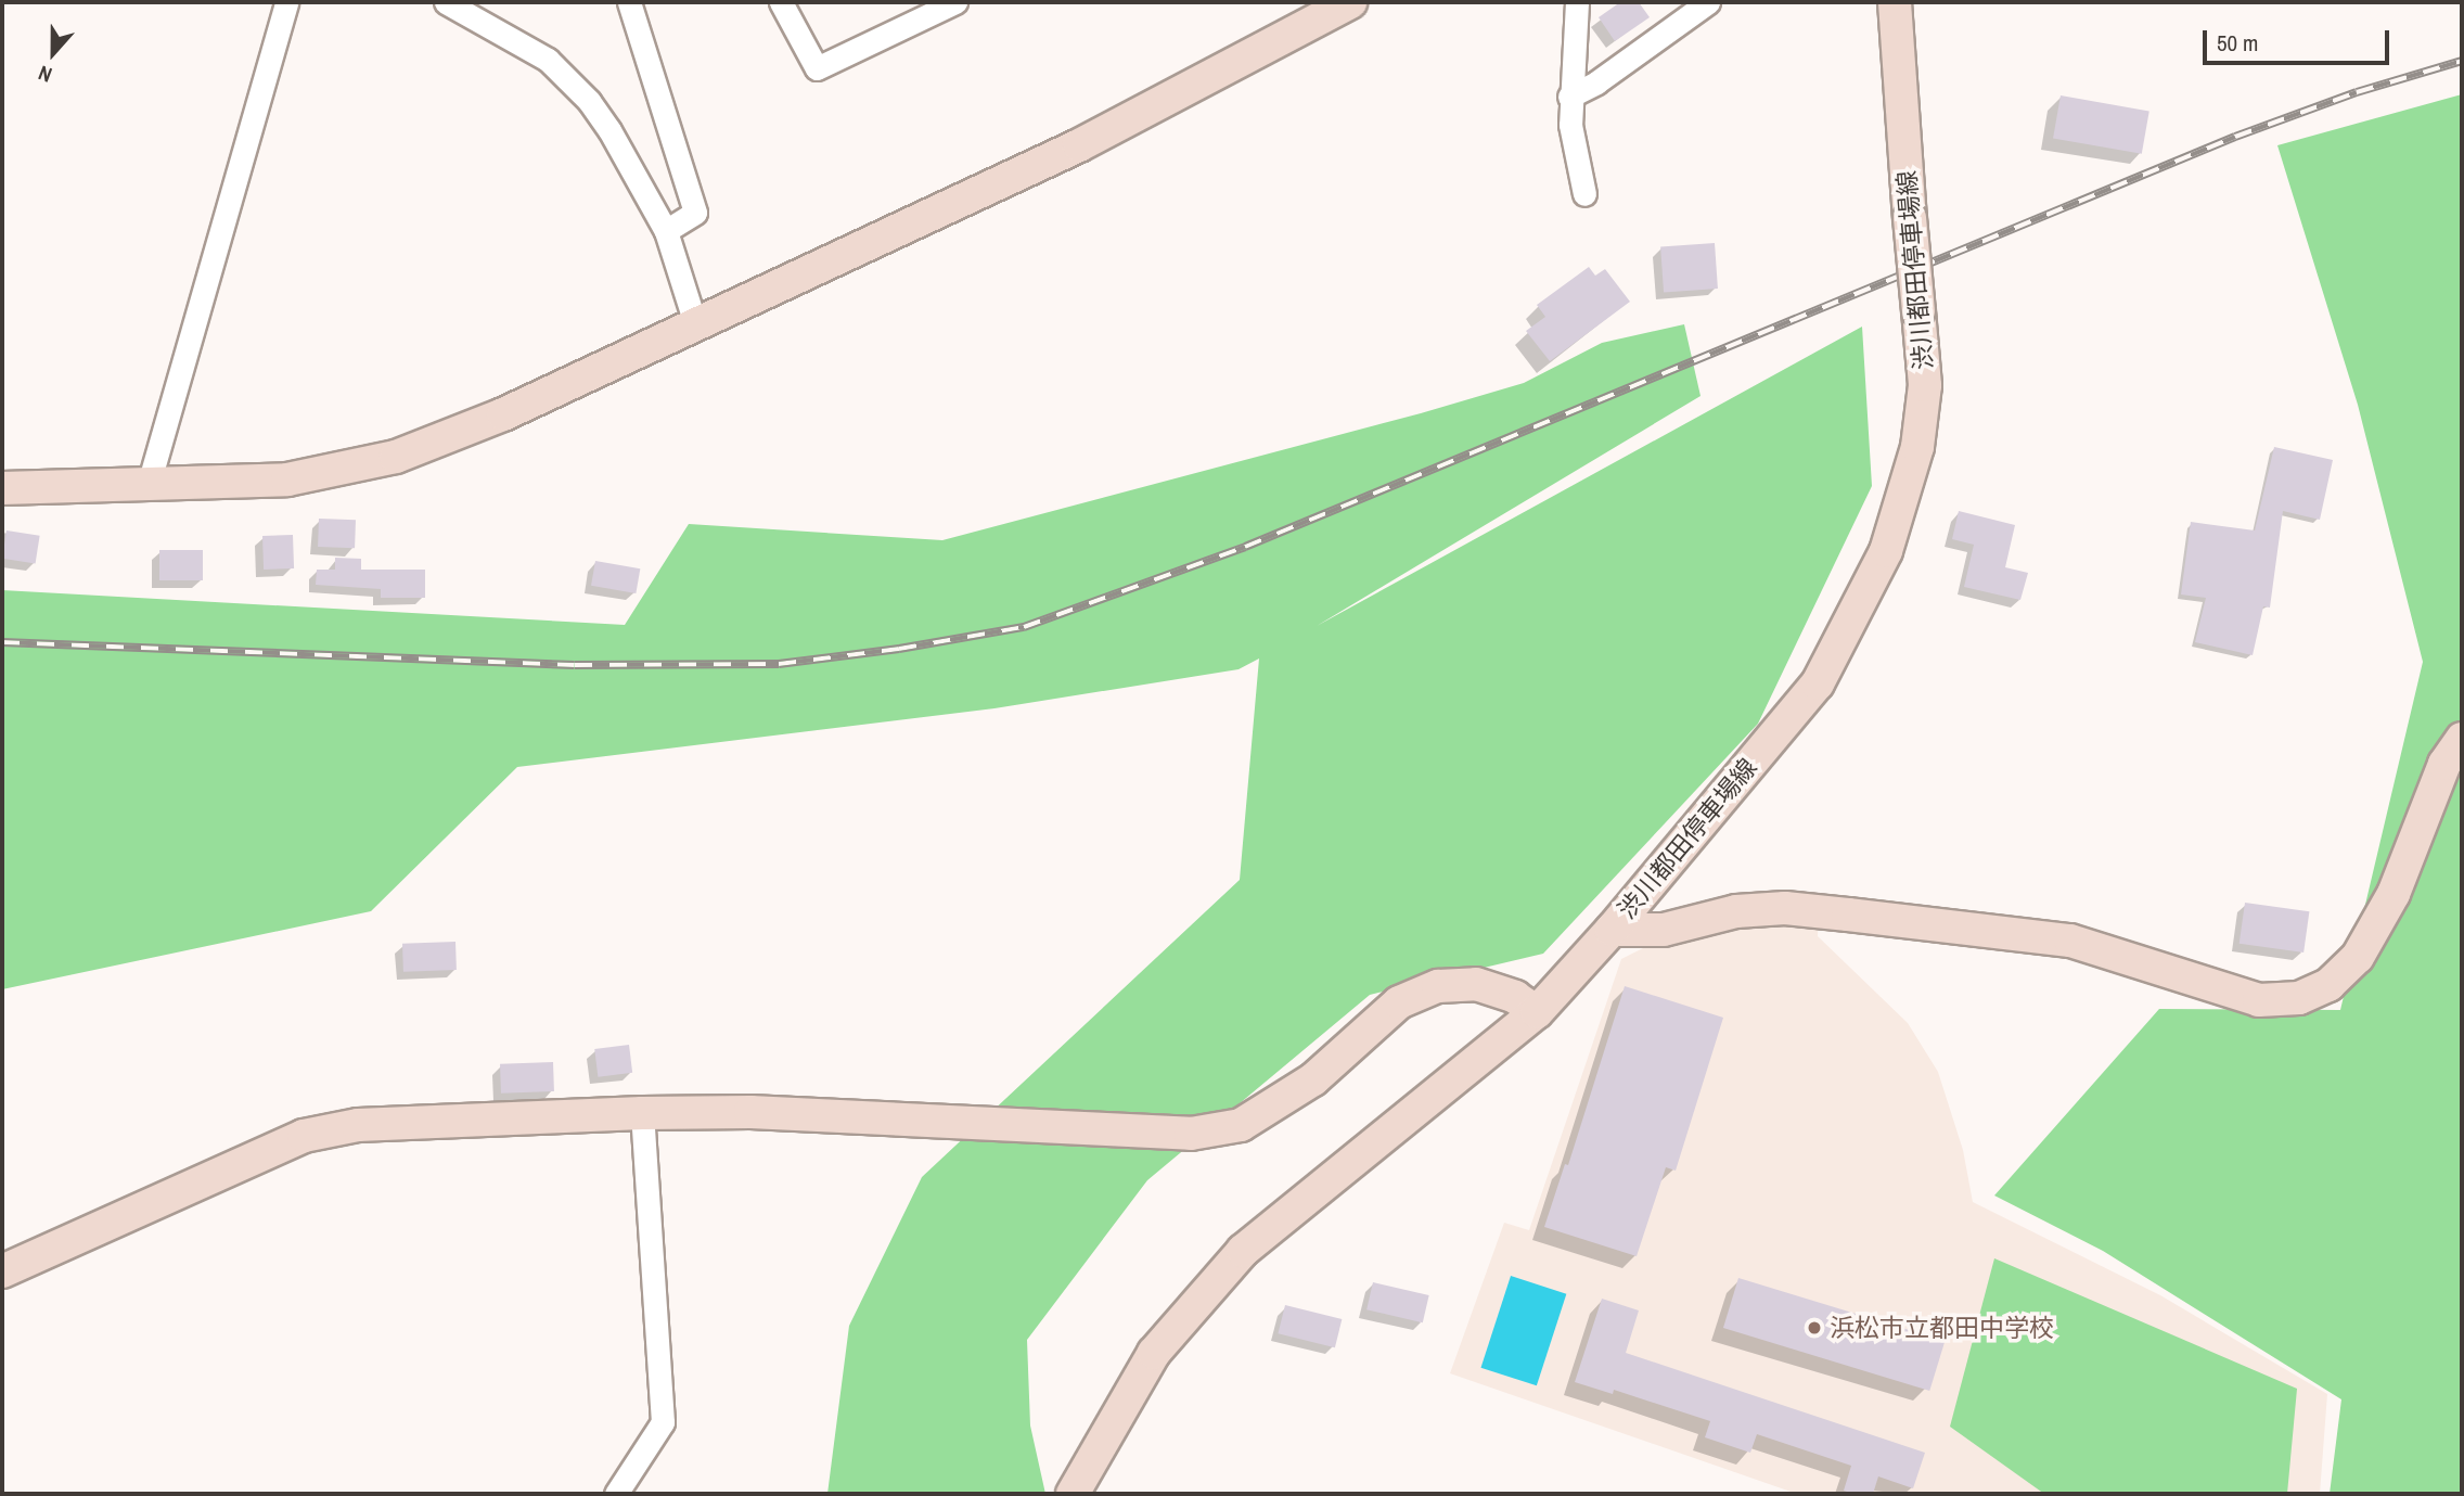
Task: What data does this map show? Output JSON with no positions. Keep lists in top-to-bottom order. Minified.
{"streets":{"street":["渋川都田停車場線"]},"places":["浜松市立都田中学校"],"scale_bar":"50 m","north":"bottom"}
